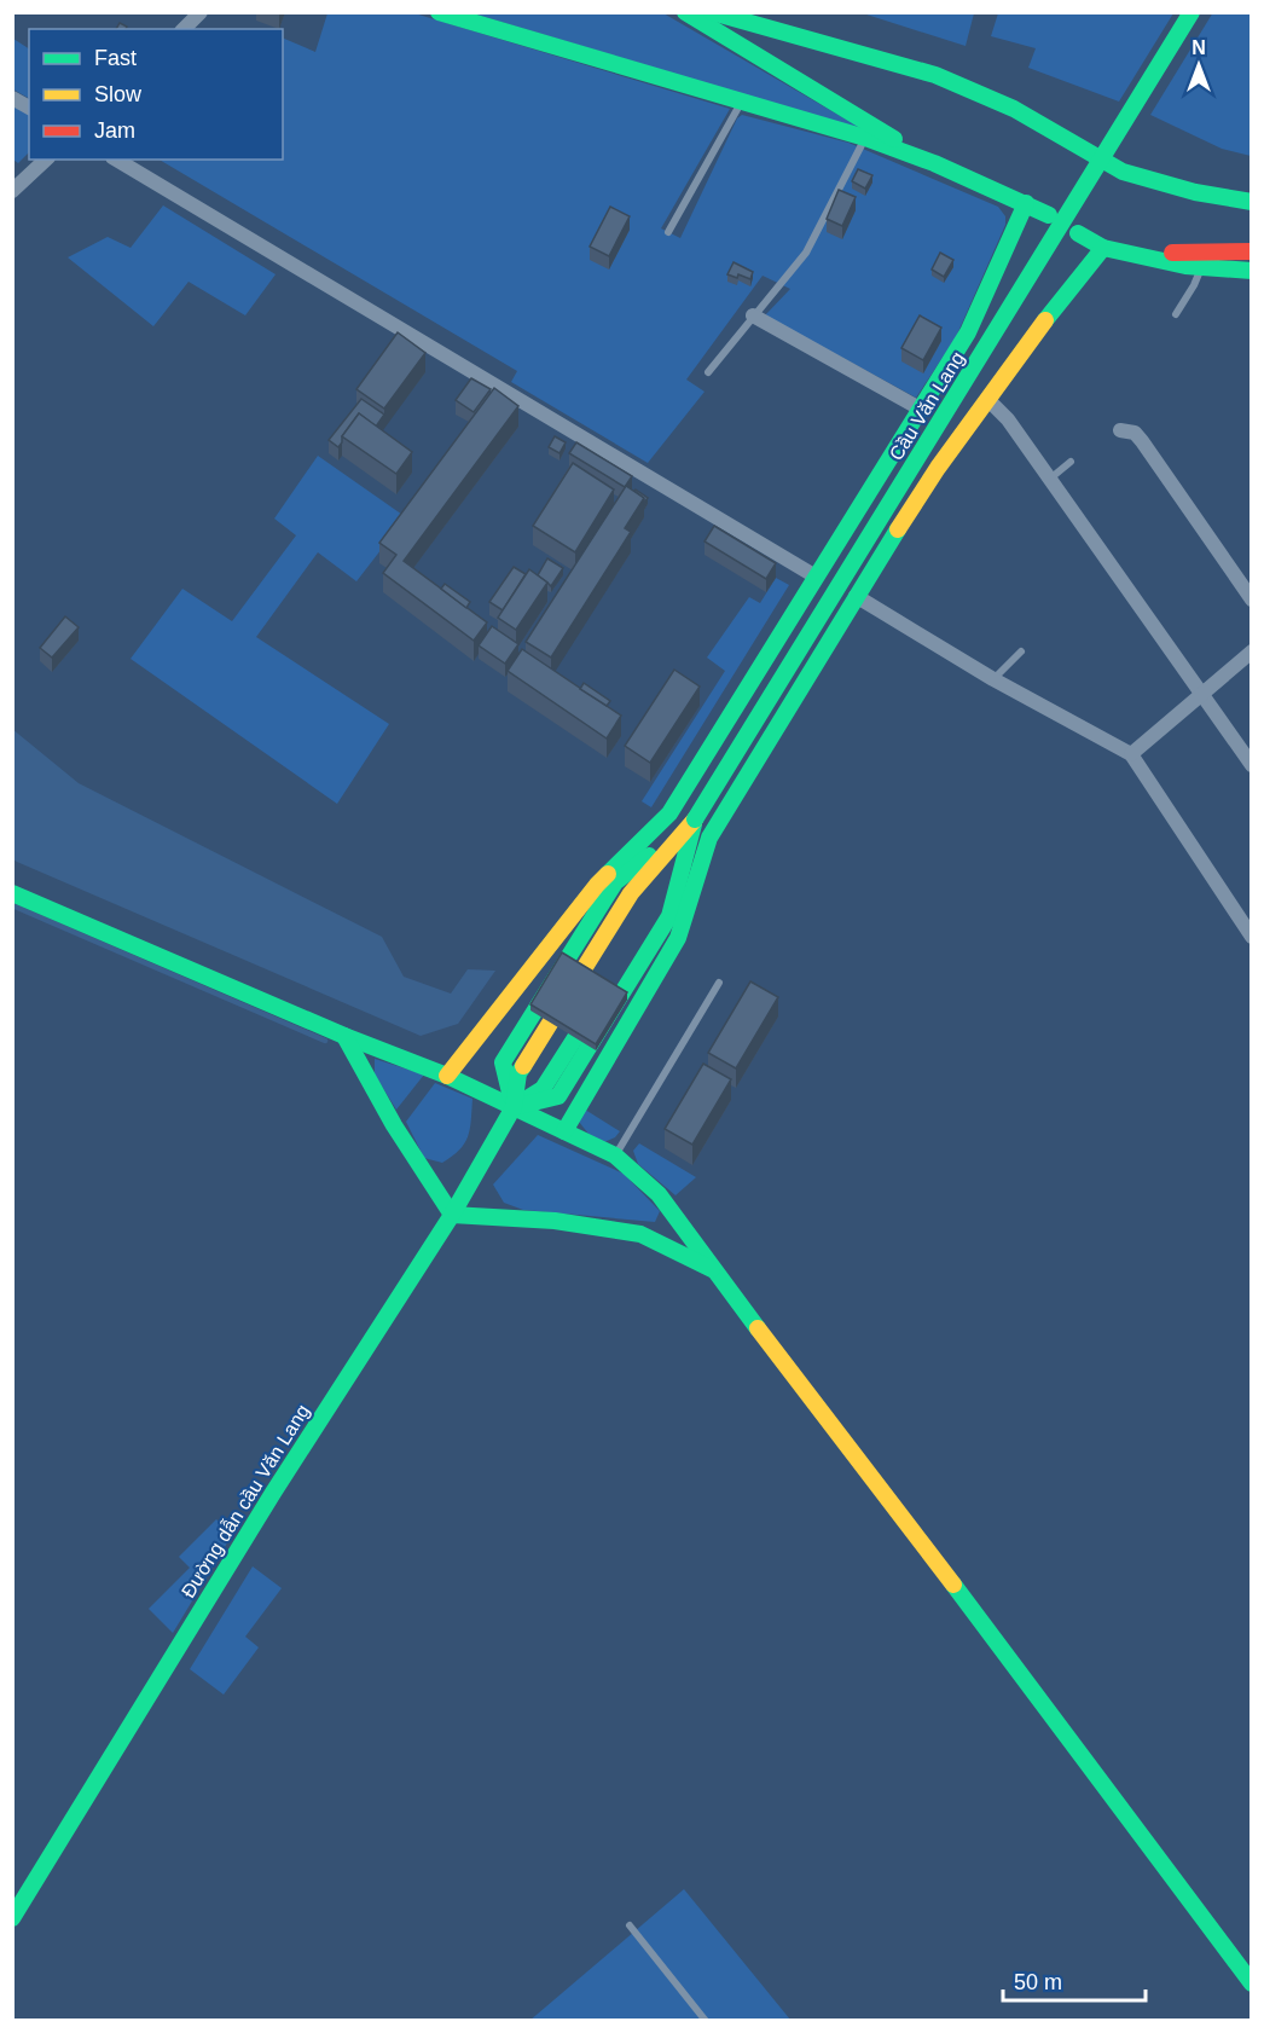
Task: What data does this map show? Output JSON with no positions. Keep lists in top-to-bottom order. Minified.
{"streets":{"main road":["Cầu Văn Lang","Đường dẫn cầu Văn Lang"]},"legend":["Fast","Slow","Jam"],"scale_bar":"50 m","north":"top"}
